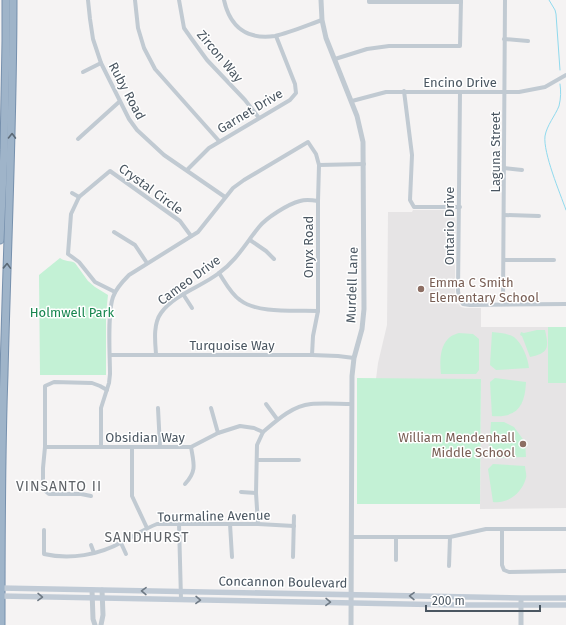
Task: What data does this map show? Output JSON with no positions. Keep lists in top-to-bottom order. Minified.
{"streets":{"main road":["Concannon Boulevard"],"street":["Zircon Way","Encino Drive","Ruby Road","Garnet Drive","Laguna Street","Crystal Circle","Ontario Drive","Onyx Road","Cameo Drive","Murdell Lane","Turquoise Way","Obsidian Way","Tourmaline Avenue"]},"crossings":[["Zircon Way","Garnet Drive"],["Encino Drive","Laguna Street"],["Encino Drive","Ontario Drive"],["Encino Drive","Murdell Lane"],["Ruby Road","Garnet Drive"],["Ruby Road","Onyx Road"],["Laguna Street","Ontario Drive"],["Onyx Road","Cameo Drive"],["Onyx Road","Turquoise Way"],["Cameo Drive","Turquoise Way"],["Murdell Lane","Turquoise Way"],["Murdell Lane","Concannon Boulevard"]],"districts":["VINSANTO II","SANDHURST"],"parks":["Holmwell Park"],"places":["Emma C Smith Elementary School","William Mendenhall Middle School"],"scale_bar":"200 m"}
